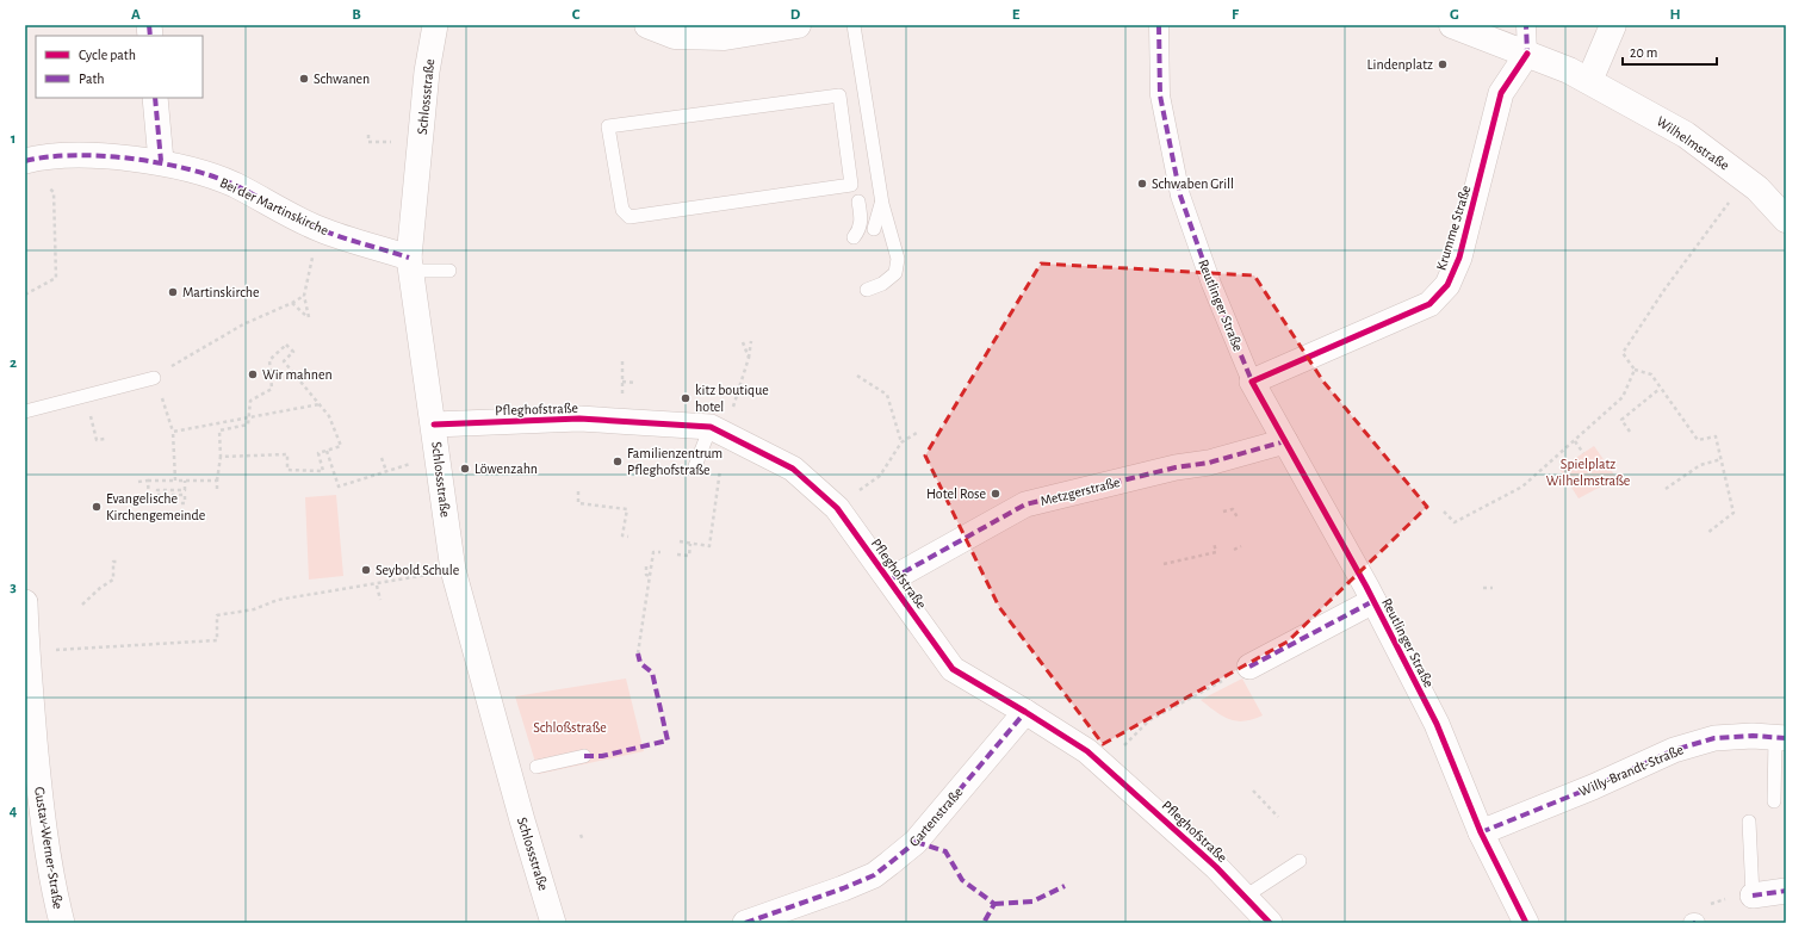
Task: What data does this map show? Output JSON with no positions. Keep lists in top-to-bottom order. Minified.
{"streets":{"main road":["Wilhelmstraße"],"street":["Schlossstraße","Bei der Martinskirche","Krumme Straße","Reutlinger Straße","Pfleghofstraße","Metzgerstraße","Willy-Brandt-Straße","Gartenstraße","Gustav-Werner-Straße"]},"crossings":[["Schlossstraße","Bei der Martinskirche"],["Schlossstraße","Pfleghofstraße"],["Wilhelmstraße","Krumme Straße"],["Krumme Straße","Reutlinger Straße"],["Reutlinger Straße","Metzgerstraße"],["Reutlinger Straße","Willy-Brandt-Straße"],["Pfleghofstraße","Metzgerstraße"],["Pfleghofstraße","Gartenstraße"]],"parks":["Spielplatz Wilhelmstraße","Schloßstraße"],"places":["Lindenplatz","Schwanen","Schwaben Grill","Martinskirche","Wir mahnen","kitz boutique hotel","Familienzentrum Pfleghofstraße","Löwenzahn","Hotel Rose","Evangelische Kirchengemeinde","Seybold Schule"],"legend":["Cycle path","Path"],"scale_bar":"20 m","grid":{"columns":["A","B","C","D","E","F","G","H"],"rows":["1","2","3","4"]}}
